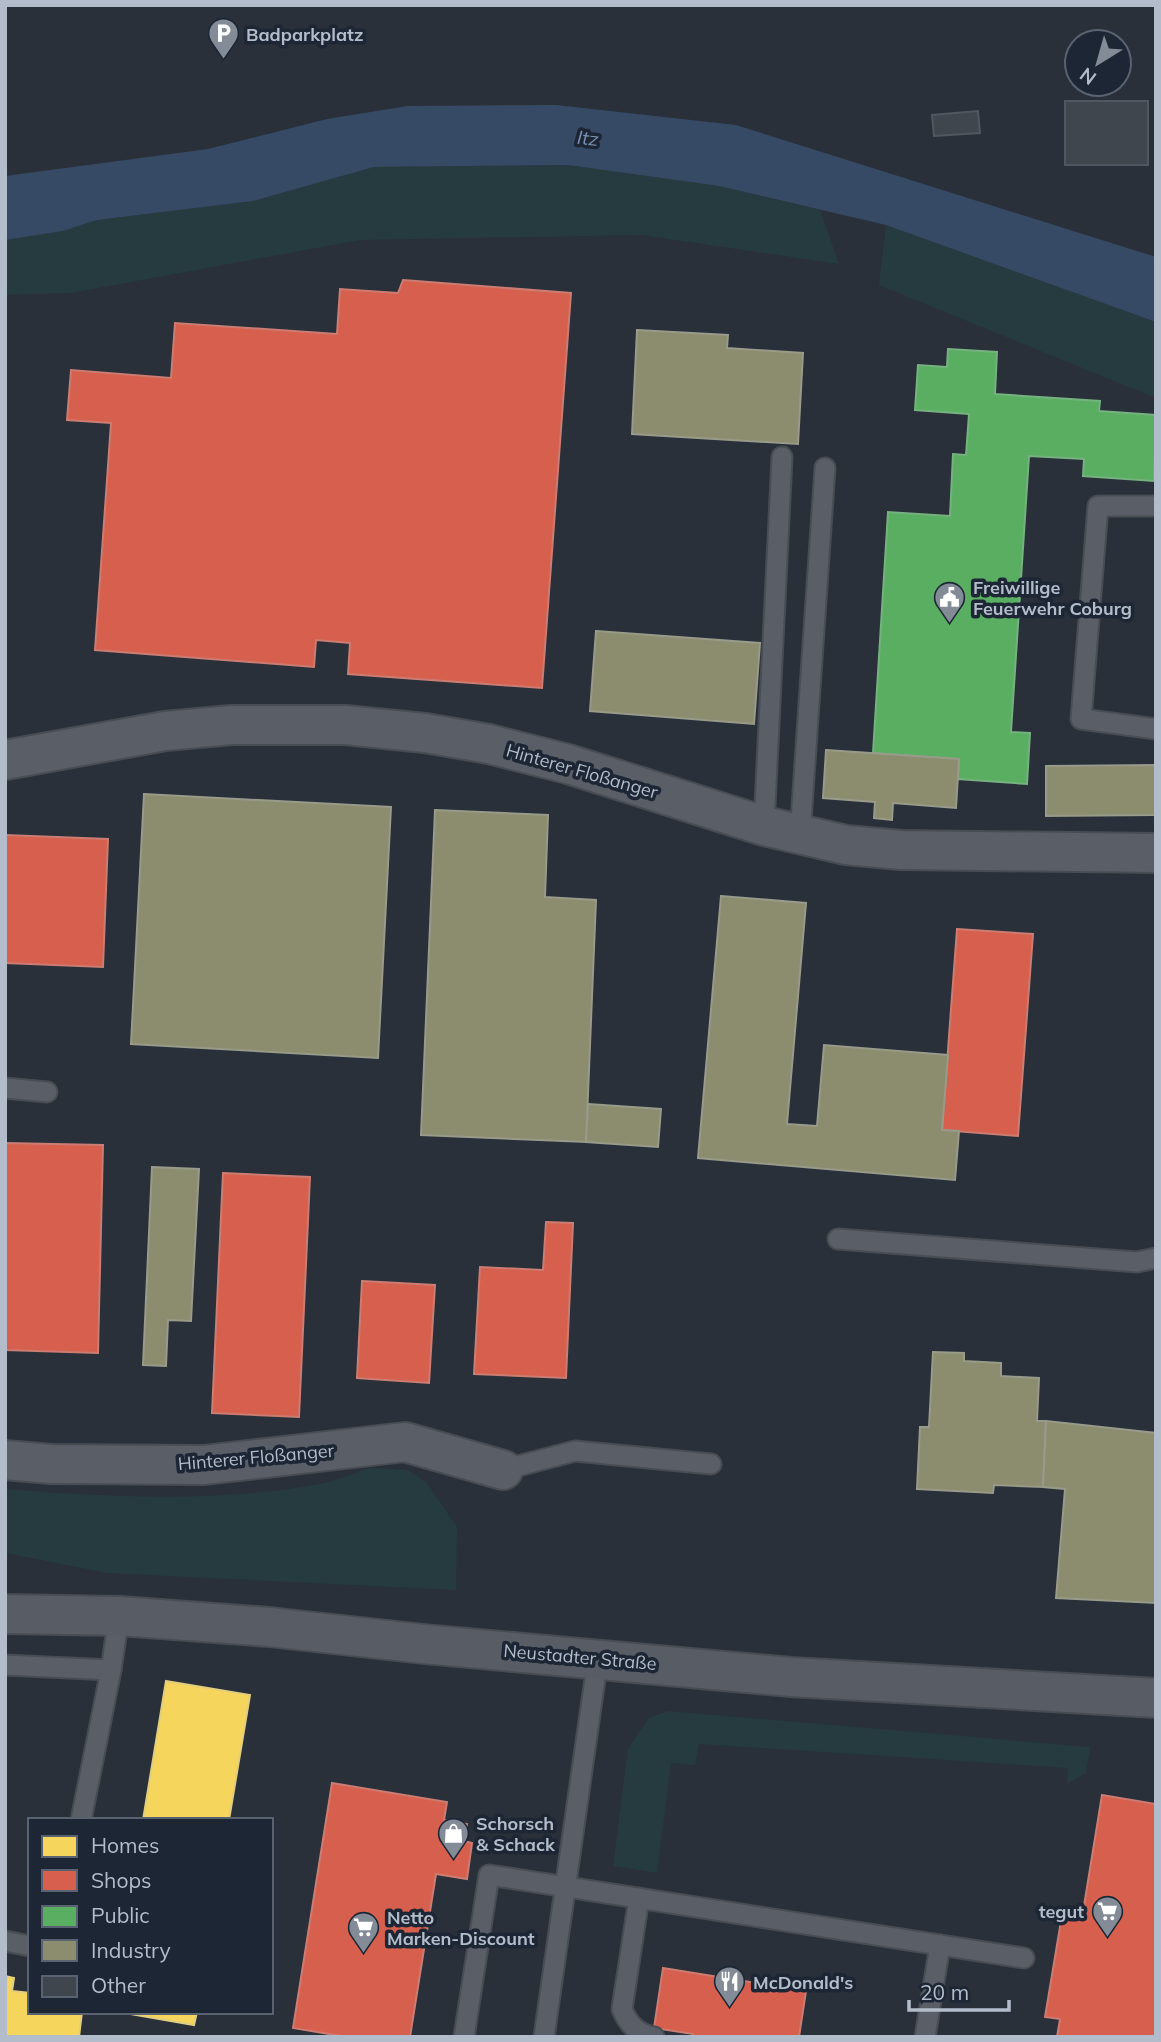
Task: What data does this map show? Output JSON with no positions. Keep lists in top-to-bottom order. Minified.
{"streets":{"street":["Hinterer Floßanger","Neustadter Straße"]},"water":["Itz"],"places":{"parking":["Badparkplatz"],"public building":["Freiwillige Feuerwehr Coburg"],"shop":["Schorsch & Schack"],"supermarket":["tegut","Netto Marken-Discount"],"restaurant":["McDonald's"]},"legend":["Homes","Shops","Public","Industry","Other"],"scale_bar":"20 m","north":"bottom left"}
